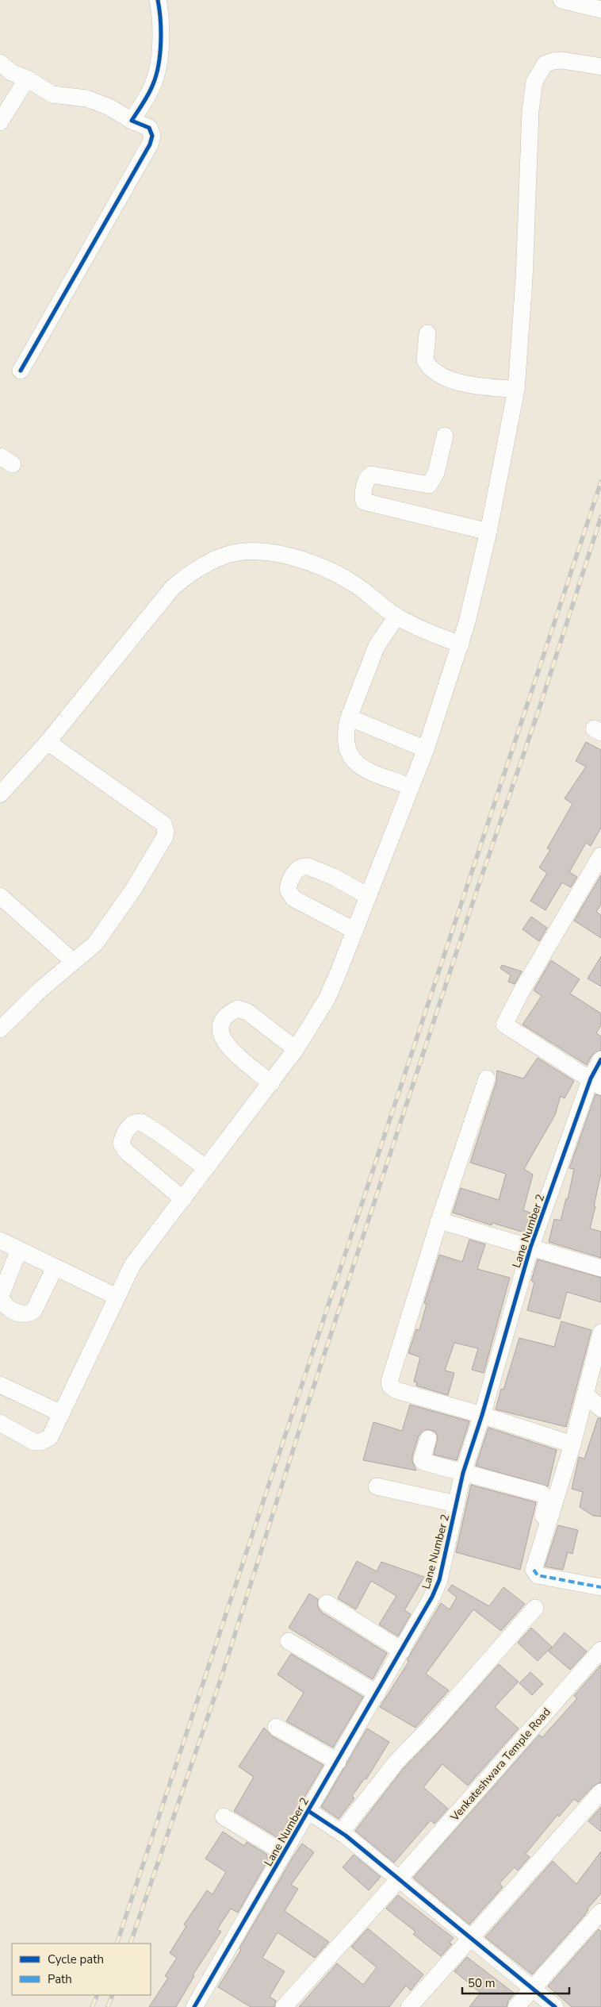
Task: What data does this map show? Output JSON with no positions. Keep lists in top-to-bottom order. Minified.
{"streets":{"street":["Lane Number 2","Venkateshwara Temple Road"]},"legend":["Cycle path","Path"],"scale_bar":"50 m"}
